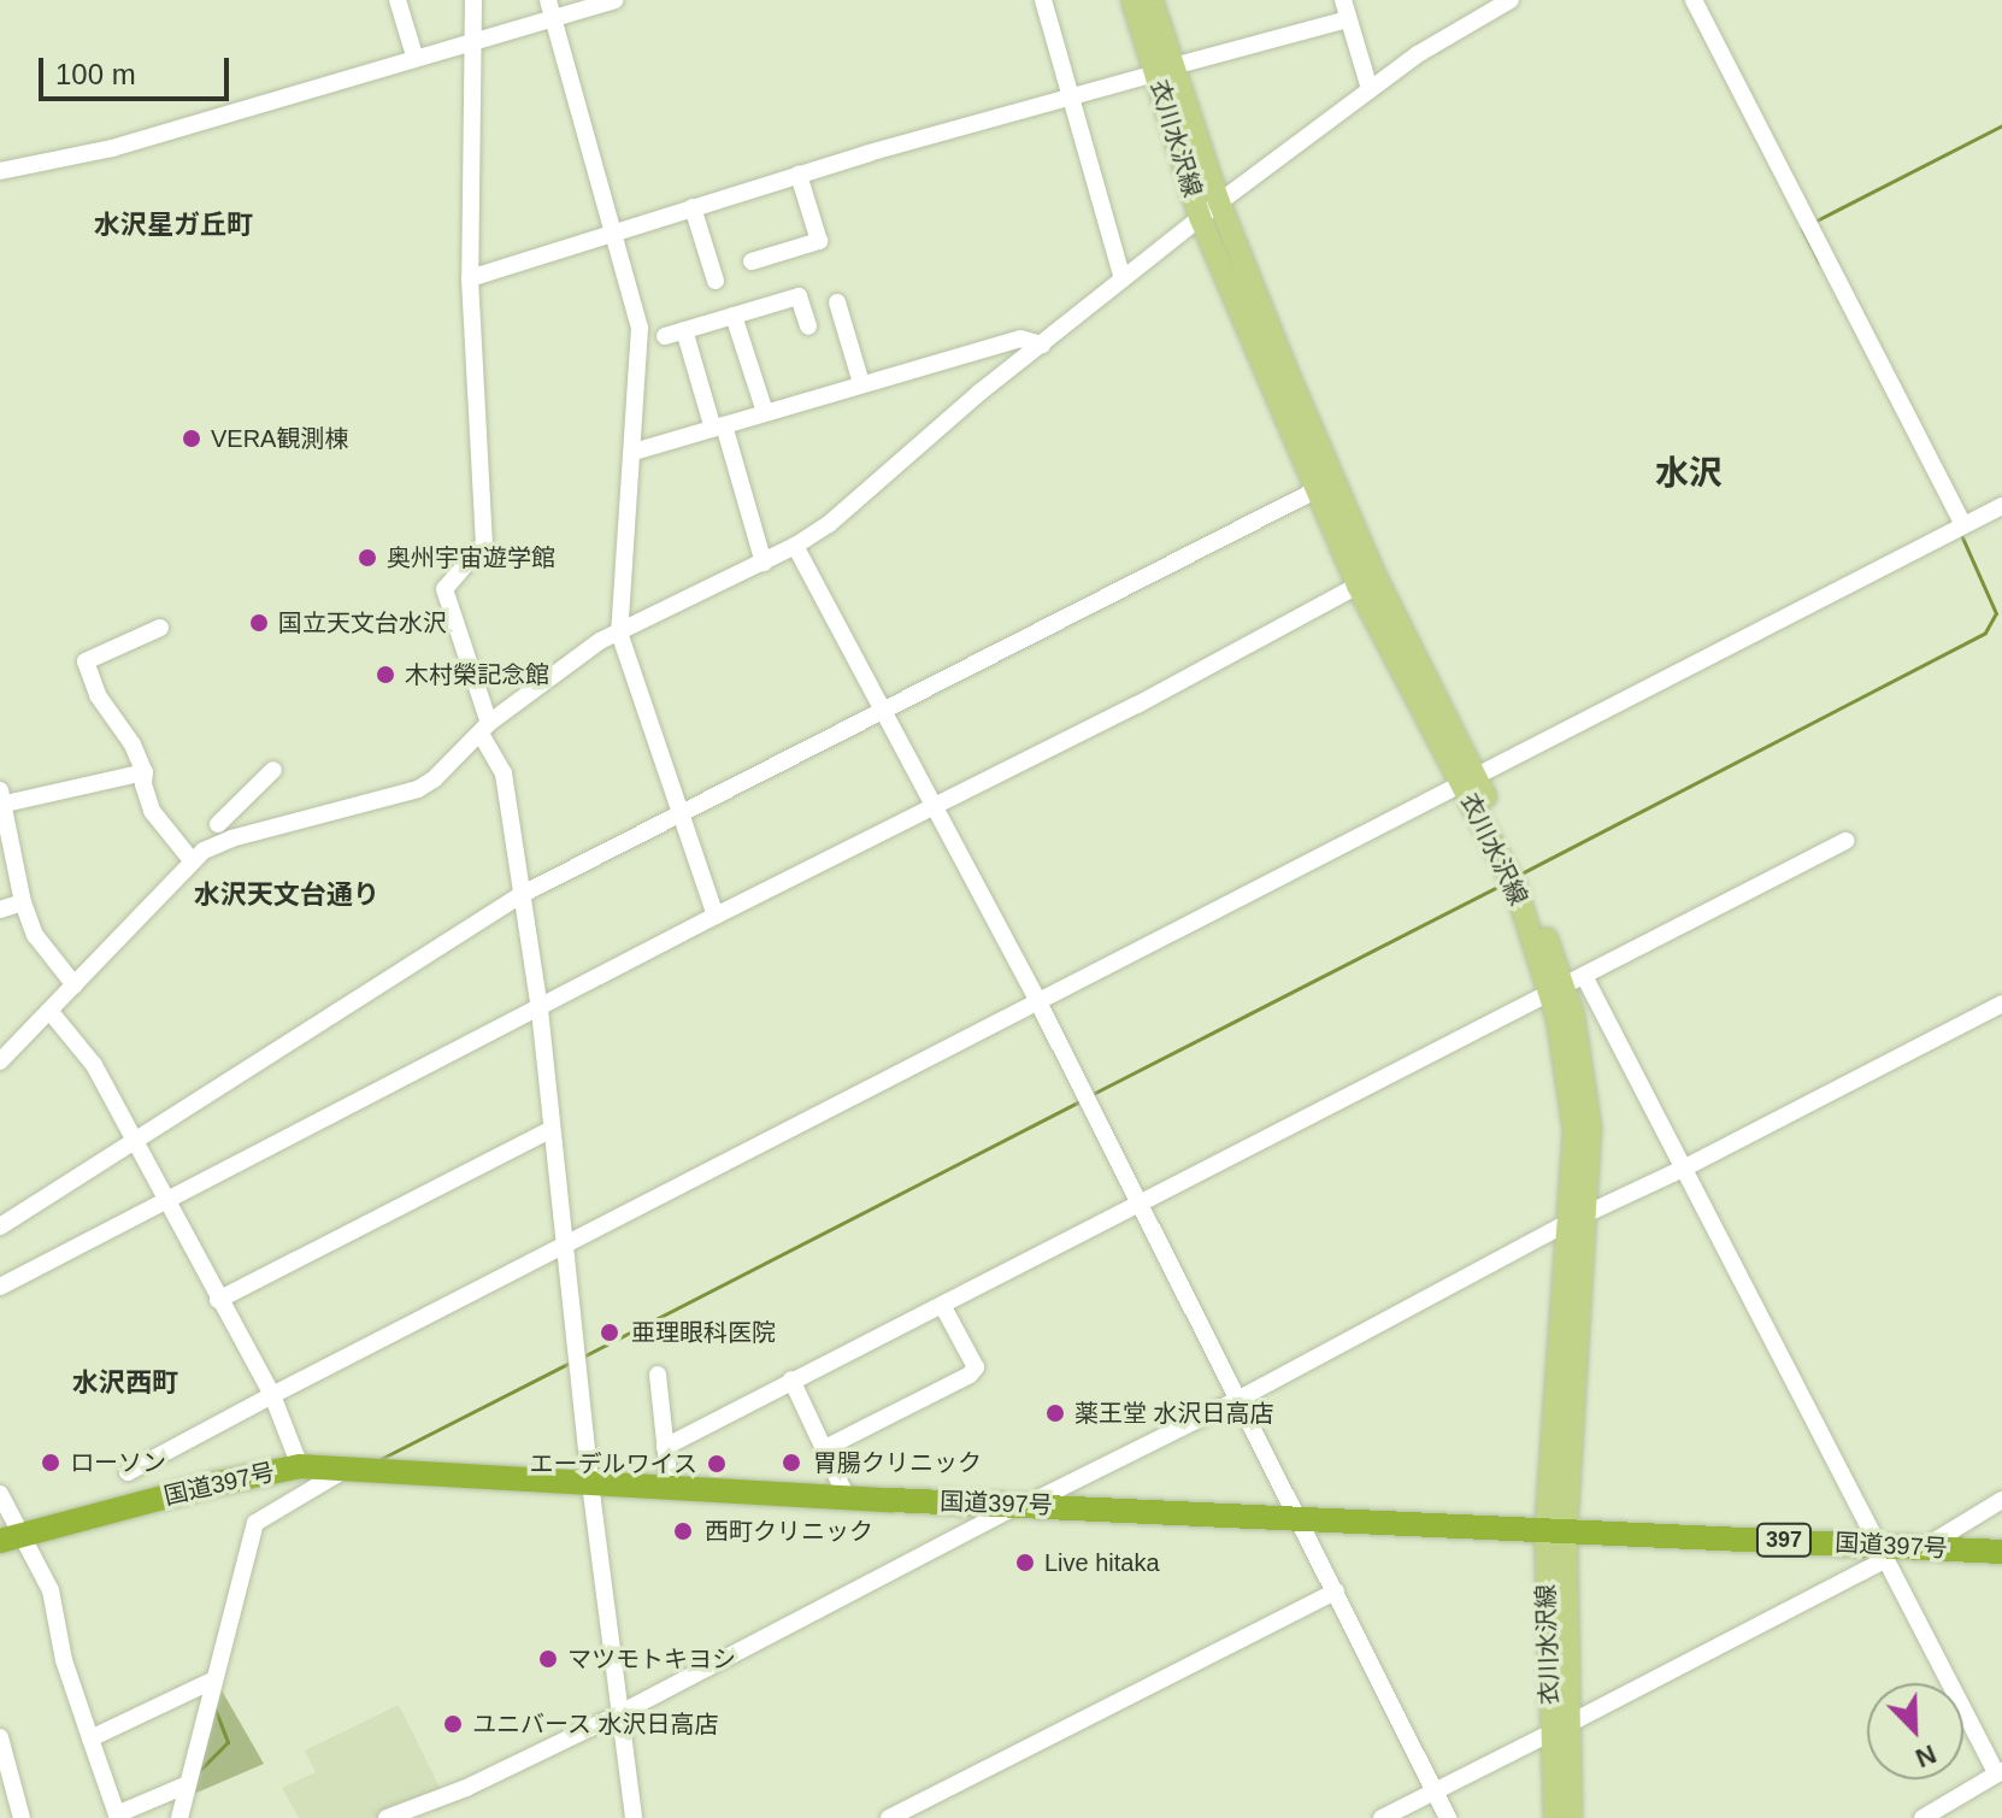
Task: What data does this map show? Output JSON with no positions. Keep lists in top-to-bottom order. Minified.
{"streets":{"highway":["国道397号","397"],"main road":["衣川水沢線"]},"crossings":[["衣川水沢線","国道397号"]],"districts":["水沢星ガ丘町","水沢","水沢天文台通り","水沢西町"],"places":["VERA観測棟","奥州宇宙遊学館","国立天文台水沢","木村榮記念館","亜理眼科医院","薬王堂 水沢日高店","ローソン","胃腸クリニック","エーデルワイス","西町クリニック","Live hitaka","マツモトキヨシ","ユニバース 水沢日高店"],"scale_bar":"100 m","north":"bottom right"}
